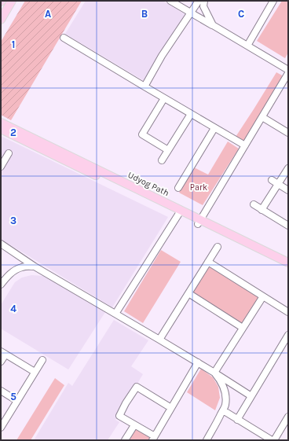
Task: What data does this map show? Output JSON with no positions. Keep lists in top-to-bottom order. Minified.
{"streets":{"main road":["Udyog Path"]},"parks":["Park"],"grid":{"columns":["A","B","C"],"rows":["1","2","3","4","5"]}}
